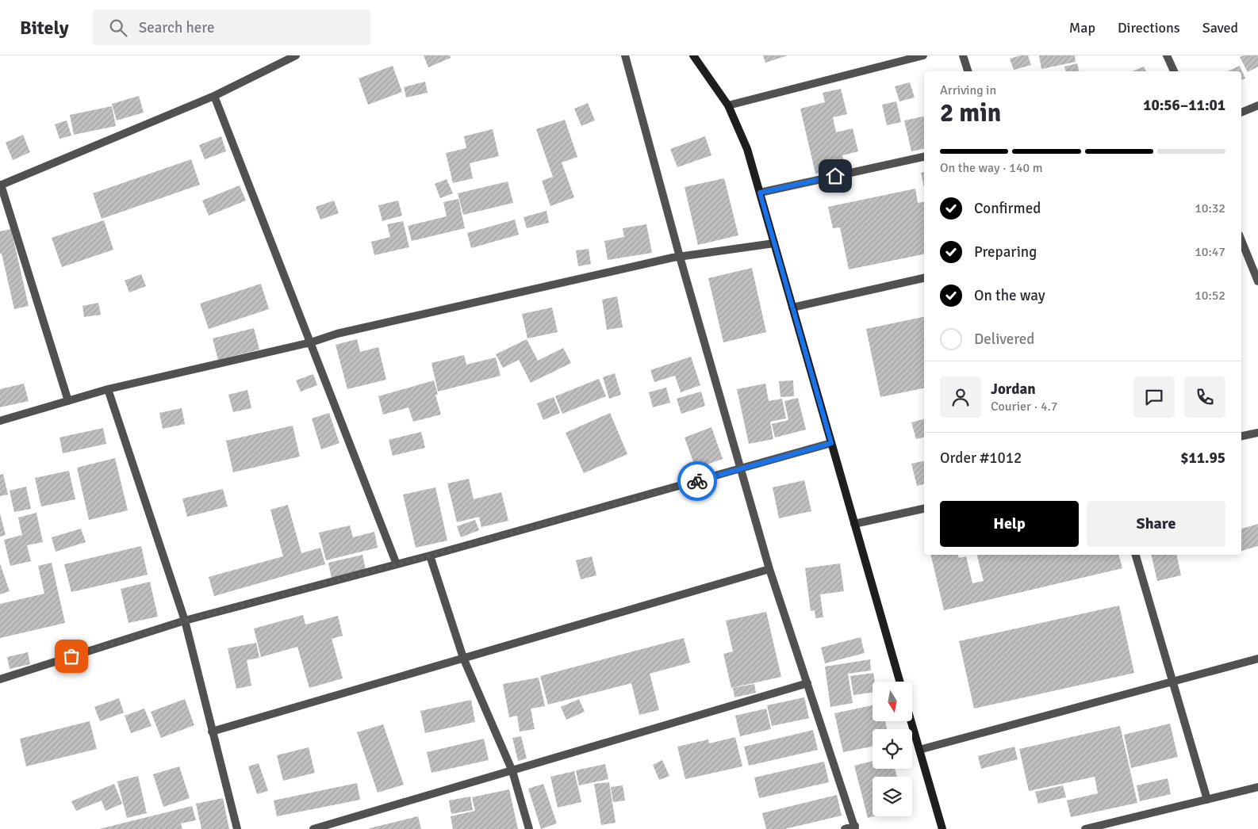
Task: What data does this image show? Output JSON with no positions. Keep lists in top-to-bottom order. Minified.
{"north":"bottom","page":{"header":"Bitely","search":"Search here","nav":["Map","Directions","Saved"],"heading":["2 min","Arriving in","10:56–11:01"],"panel":["Jordan","Courier · 4.7","Order #1012","$11.95"],"bar":"On the way · 140 m","list":[["Confirmed","10:32"],["Preparing","10:47"],["On the way","10:52"],"Delivered"],"buttons":["Help","Share"]}}
